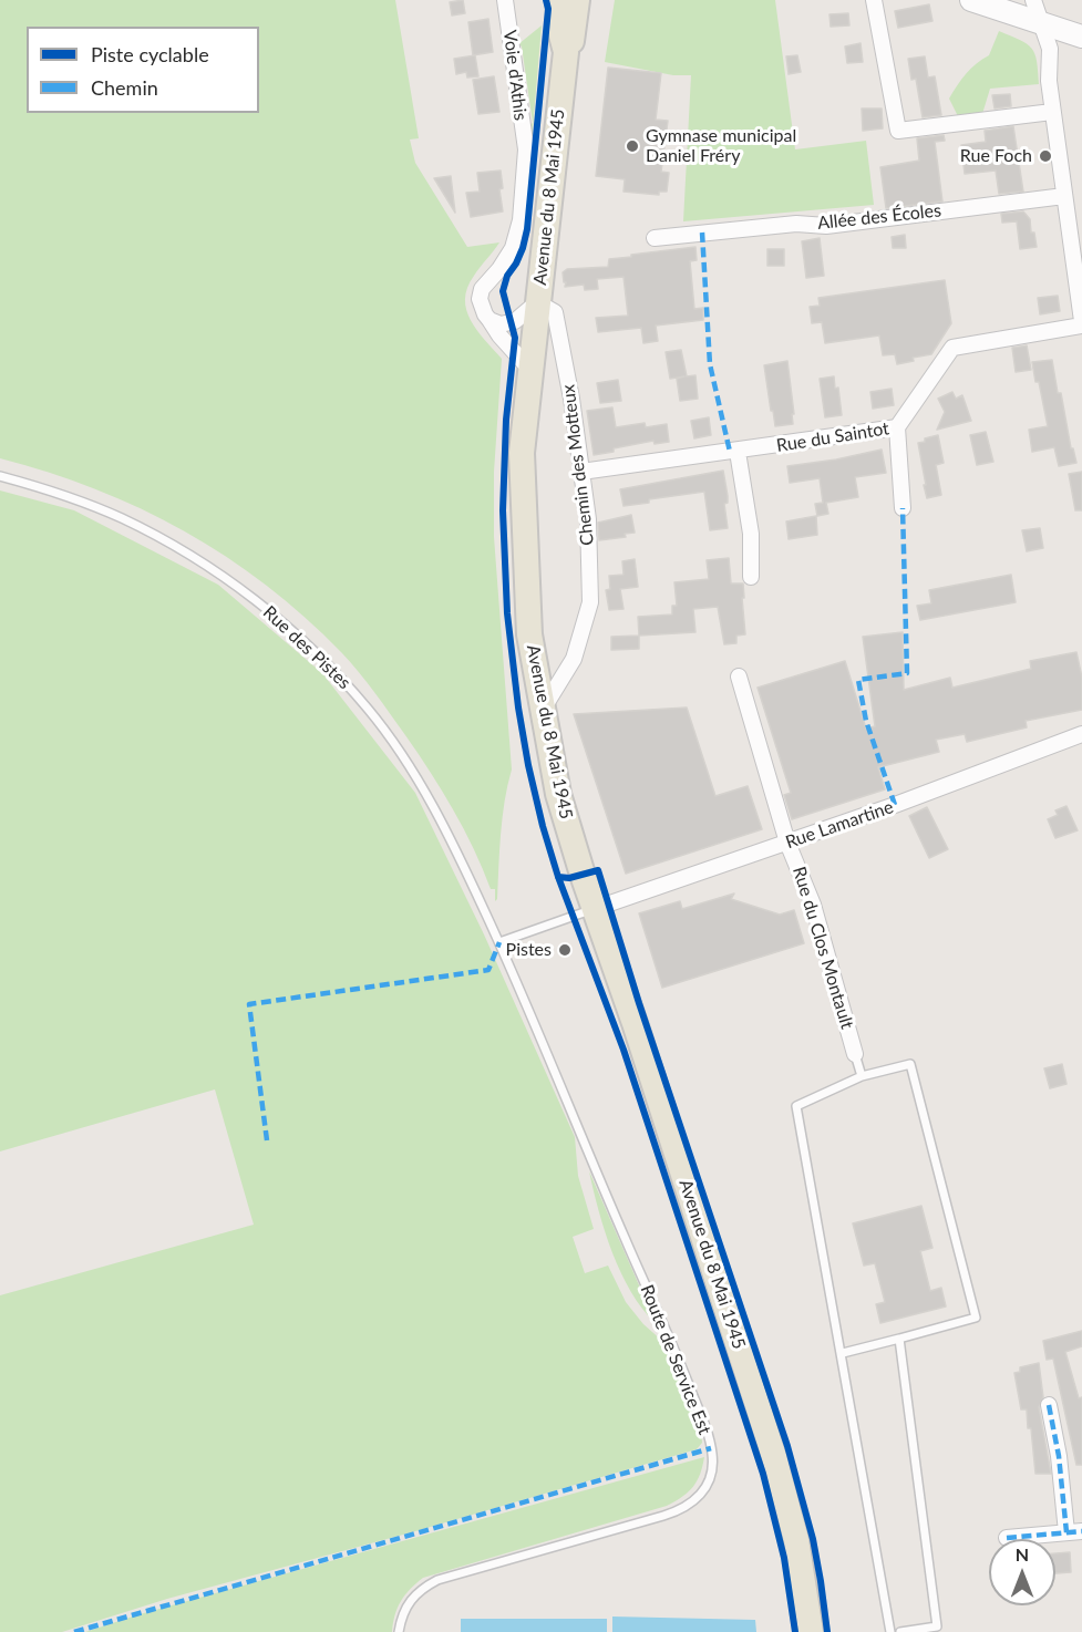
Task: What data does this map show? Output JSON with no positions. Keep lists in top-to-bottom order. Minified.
{"streets":{"main road":["Avenue du 8 Mai 1945"],"street":["Voie d'Athis","Allée des Écoles","Rue du Saintot","Chemin des Motteux","Rue Lamartine","Rue du Clos Montault"],"lane":["Rue des Pistes","Route de Service Est"]},"crossings":[["Avenue du 8 Mai 1945","Chemin des Motteux"],["Avenue du 8 Mai 1945","Rue Lamartine"],["Rue du Saintot","Chemin des Motteux"],["Rue des Pistes","Route de Service Est"],["Rue Lamartine","Rue du Clos Montault"]],"places":["Gymnase municipal Daniel Fréry","Rue Foch","Pistes"],"legend":["Piste cyclable","Chemin"],"north":"top"}
